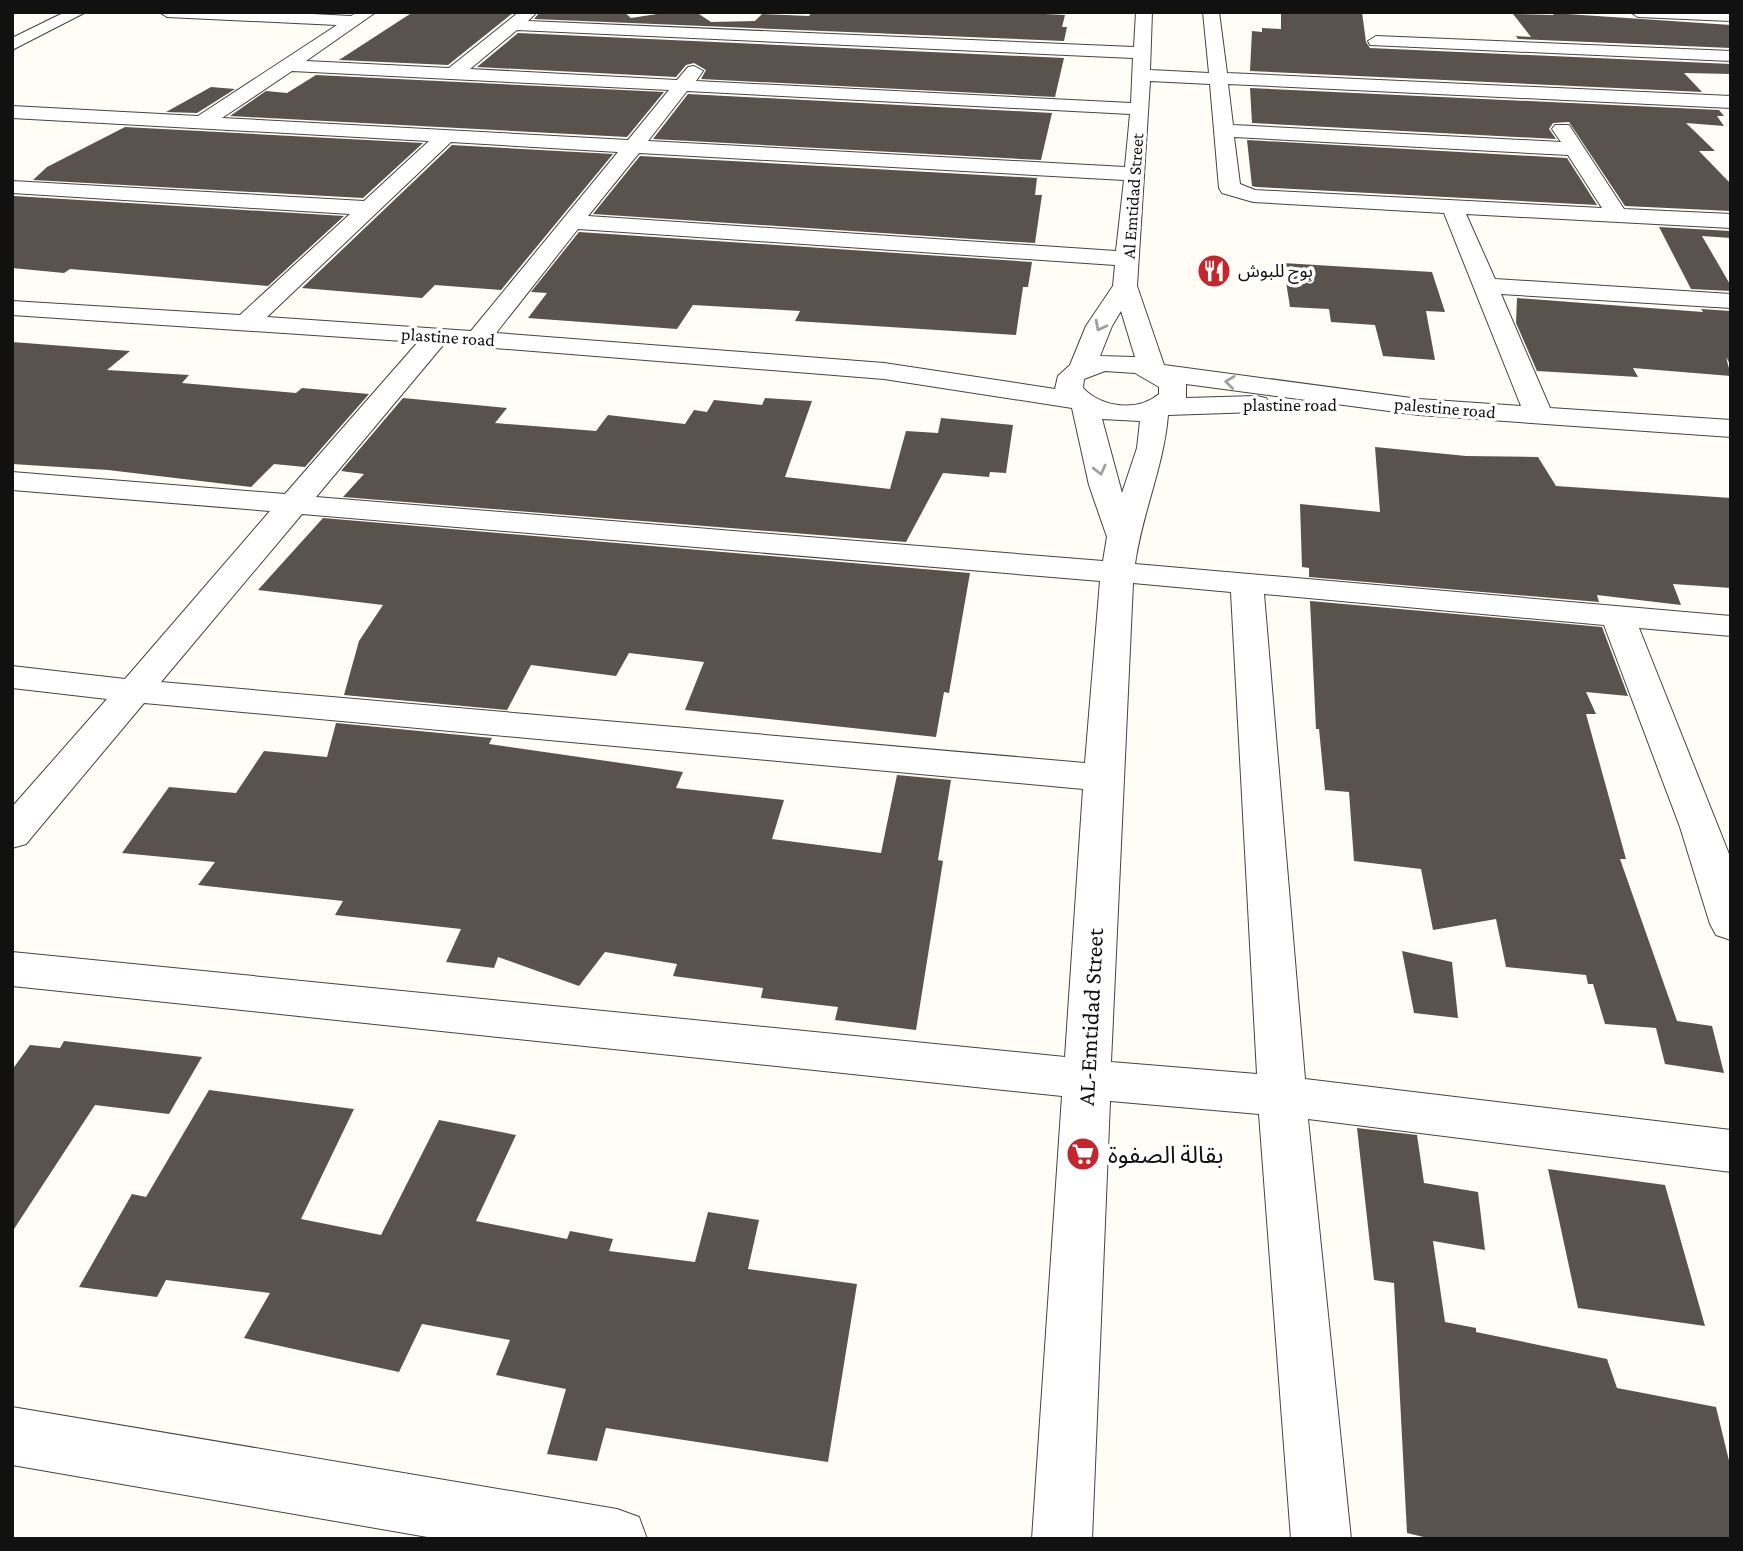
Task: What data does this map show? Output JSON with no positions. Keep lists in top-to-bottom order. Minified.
{"streets":{"street":["Al Emtidad Street","plastine road","palestine road","AL-Emtidad Street"]},"crossings":[["Al Emtidad Street","plastine road"],["Al Emtidad Street","palestine road"],["plastine road","palestine road"]],"places":{"restaurant":["بوح للبوش"],"supermarket":["بقالة الصفوة"]}}
